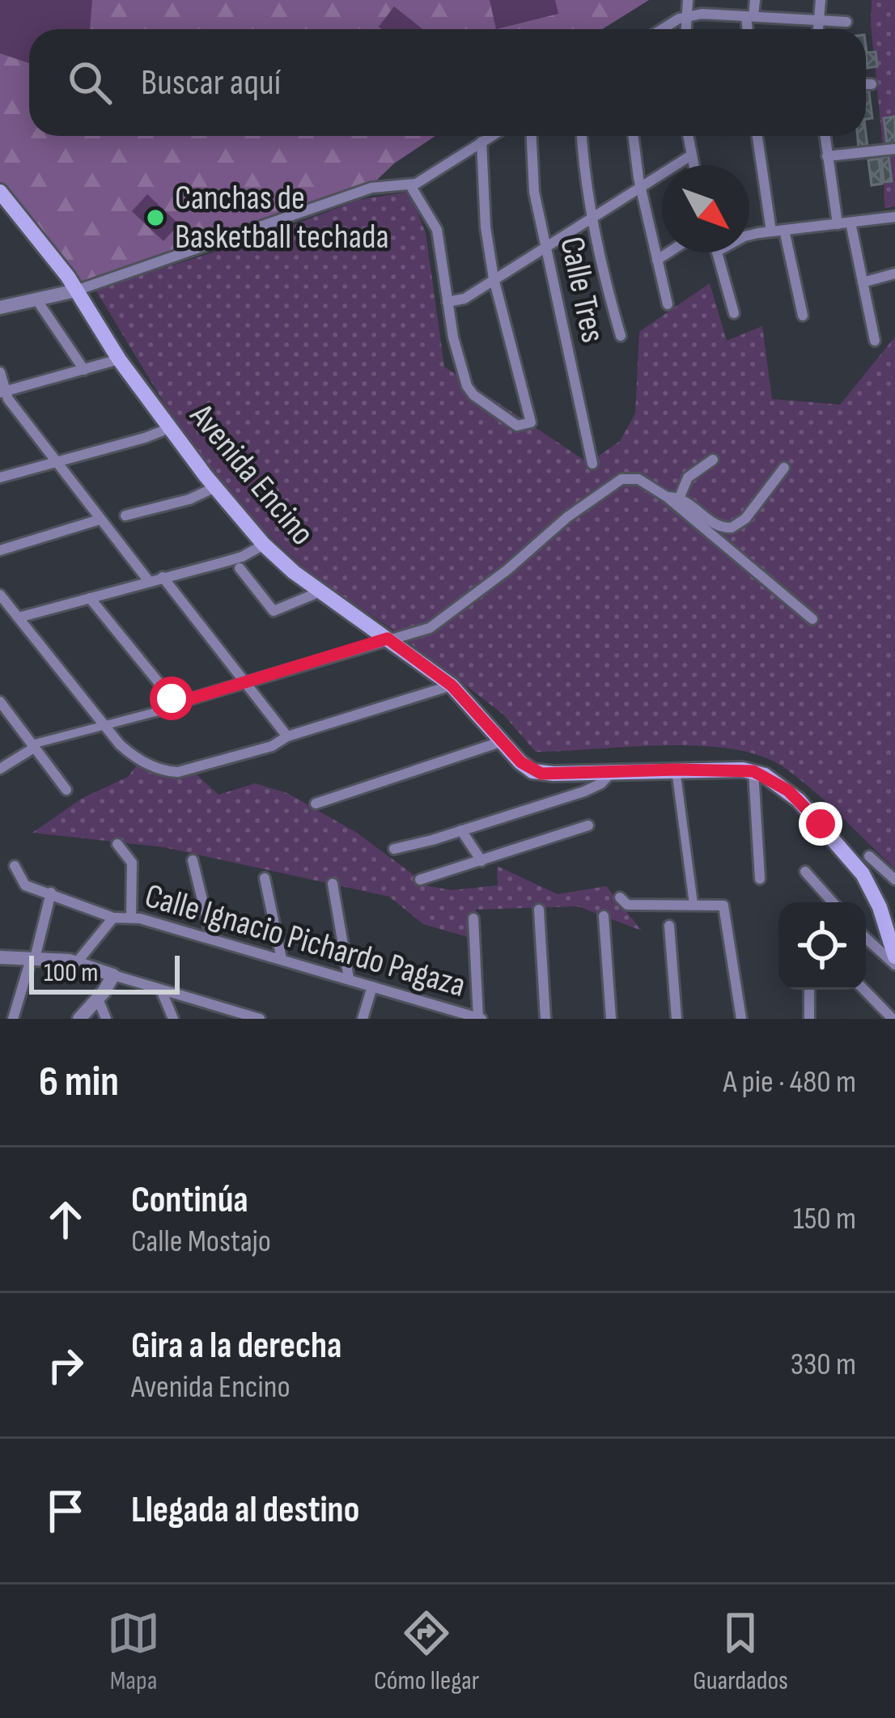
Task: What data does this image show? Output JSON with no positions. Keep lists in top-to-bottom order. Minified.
{"streets":{"main road":["Avenida Encino"],"street":["Calle Tres","Calle Ignacio Pichardo Pagaza"]},"places":["Canchas de Basketball techada"],"scale_bar":"100 m","north":"bottom right","page":{"search":"Buscar aquí","scale":"100 m","heading":["6 min","A pie · 480 m"],"list":[["Continúa","Calle Mostajo","150 m"],["Gira a la derecha","Avenida Encino","330 m"],"Llegada al destino"],"nav":["Mapa","Cómo llegar","Guardados"]}}
